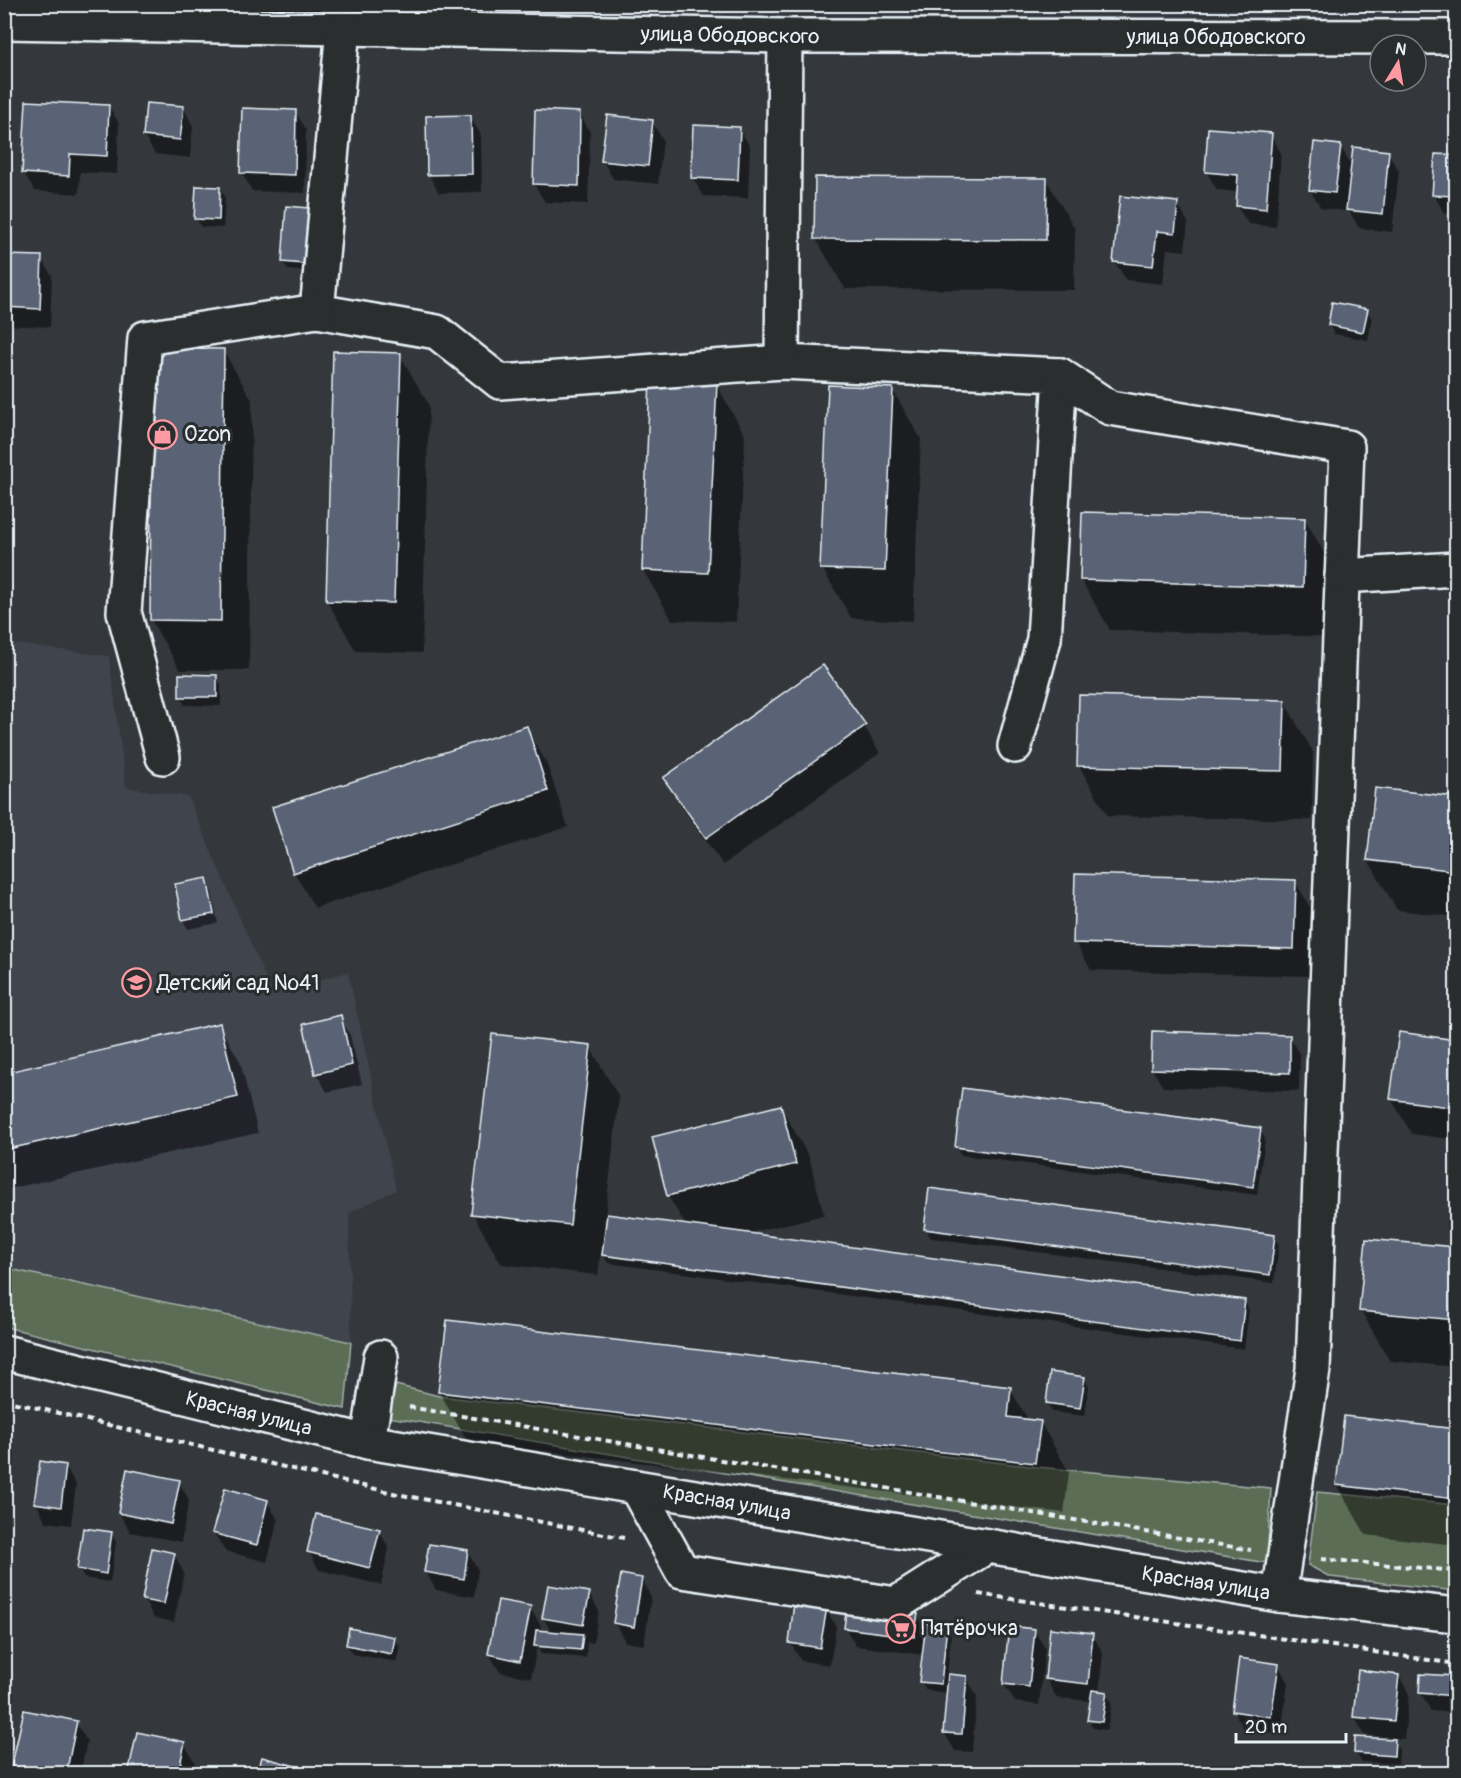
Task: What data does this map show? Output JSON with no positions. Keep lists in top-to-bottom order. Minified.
{"streets":{"main road":["улица Ободовского","Красная улица"]},"places":{"shop":["Ozon"],"school or university":["Детский сад №41"],"supermarket":["Пятёрочка"]},"scale_bar":"20 m","north":"top"}
